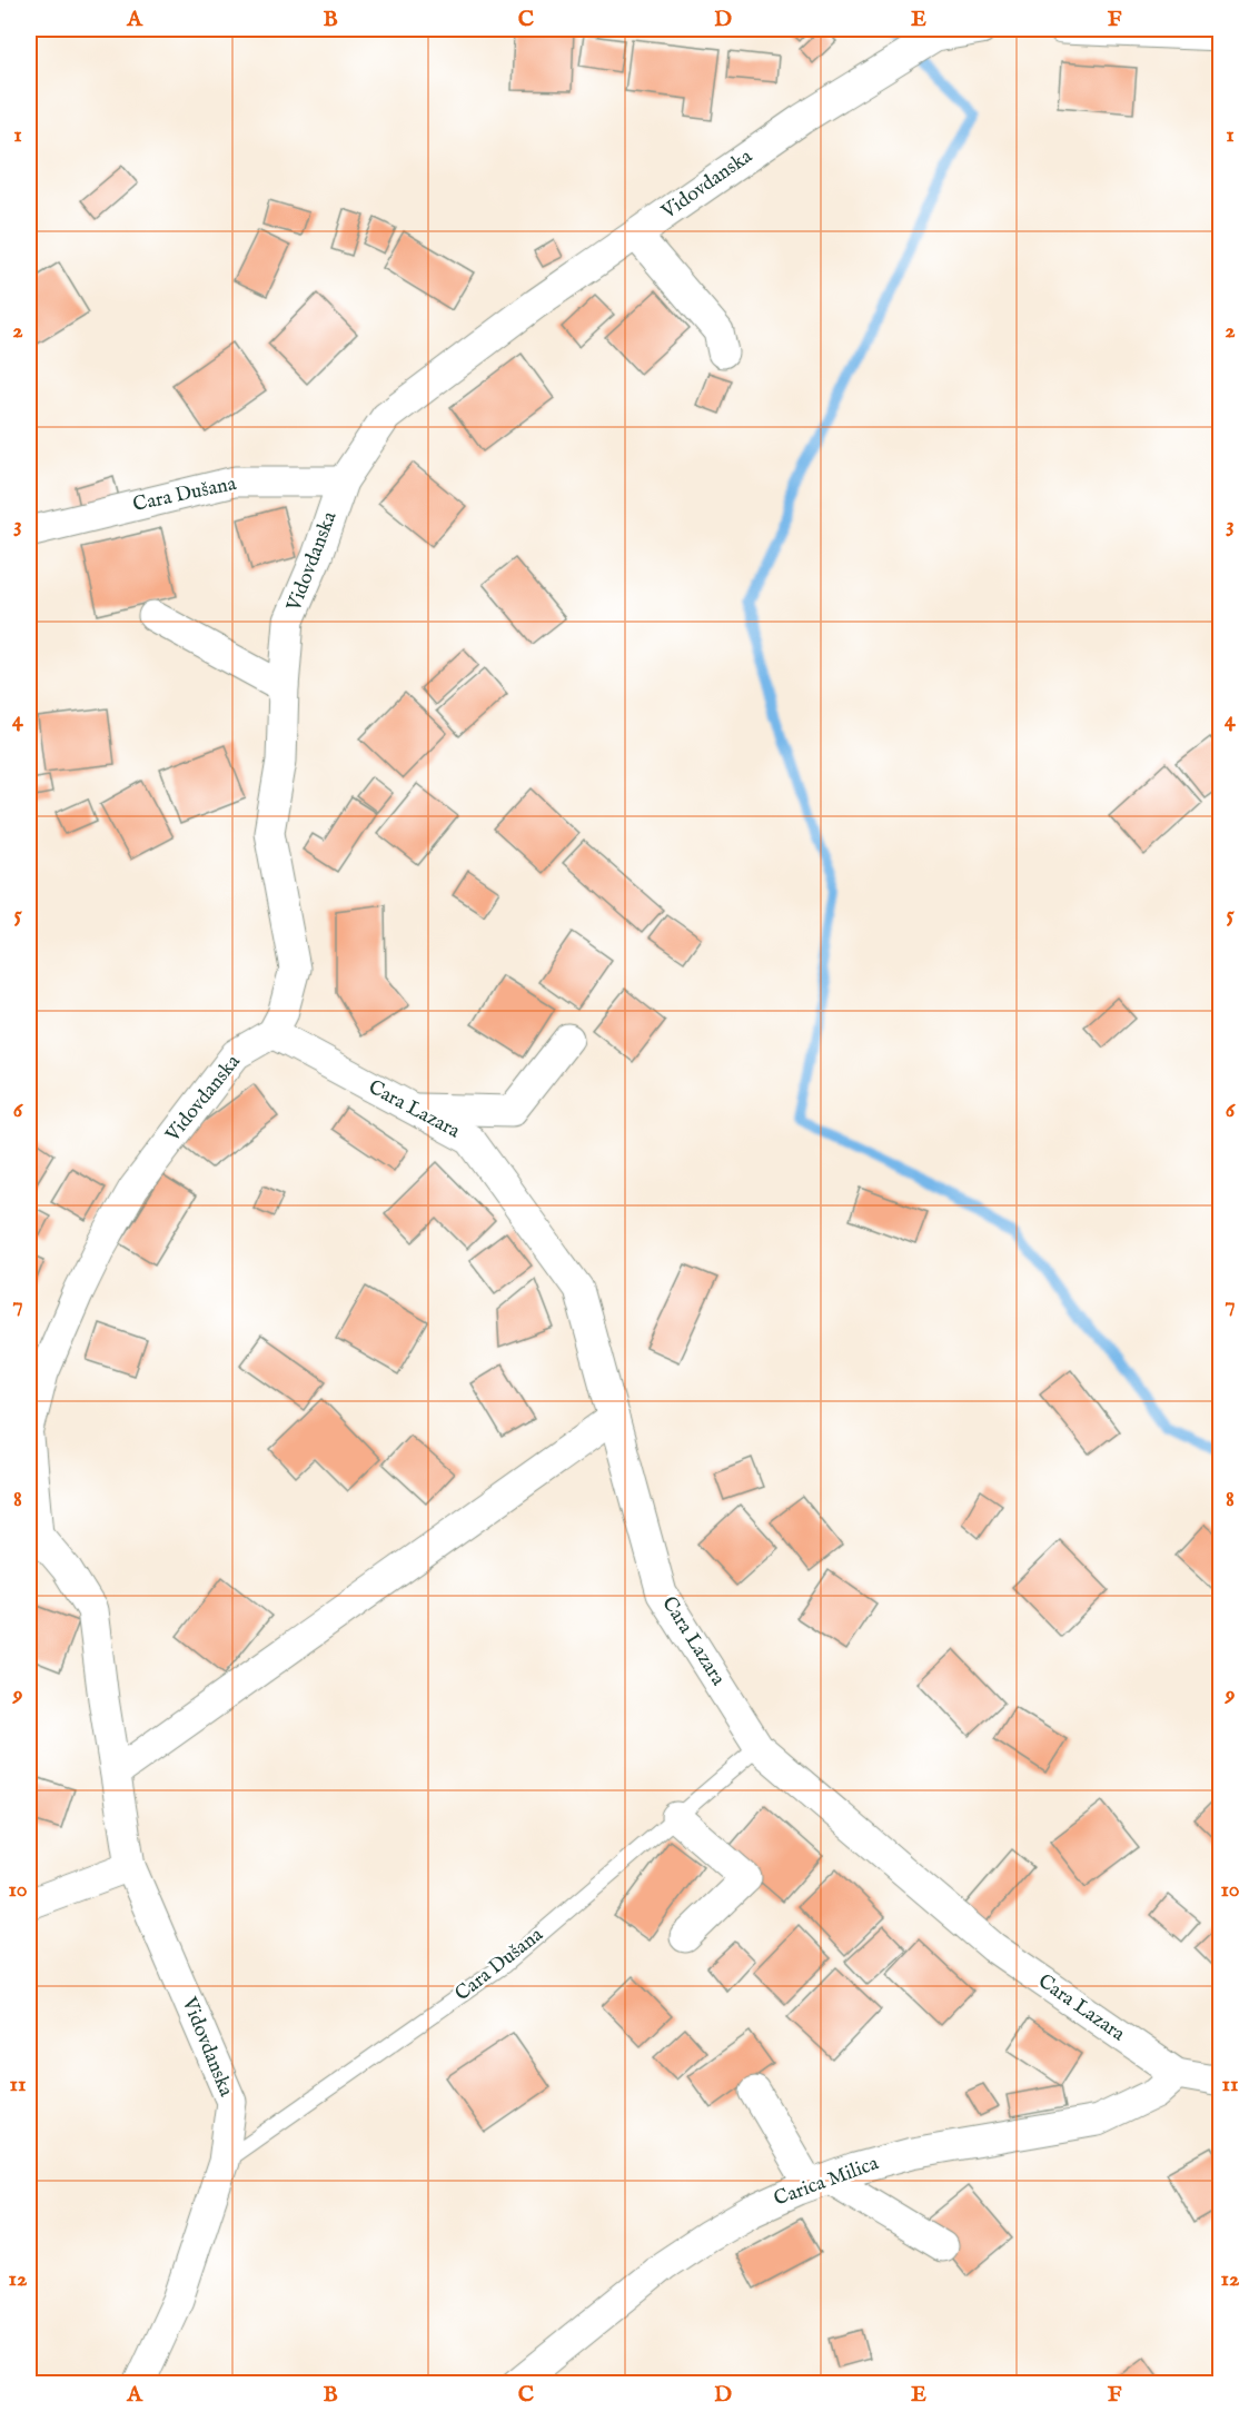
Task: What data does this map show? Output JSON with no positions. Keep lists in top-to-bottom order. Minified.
{"streets":{"street":["Vidovdanska","Cara Dušana","Cara Lazara","Carica Milica"]},"crossings":[["Vidovdanska","Cara Dušana"],["Vidovdanska","Cara Lazara"],["Cara Dušana","Cara Lazara"],["Cara Lazara","Carica Milica"]],"grid":{"columns":["A","B","C","D","E","F"],"rows":["1","2","3","4","5","6","7","8","9","10","11","12"]}}
